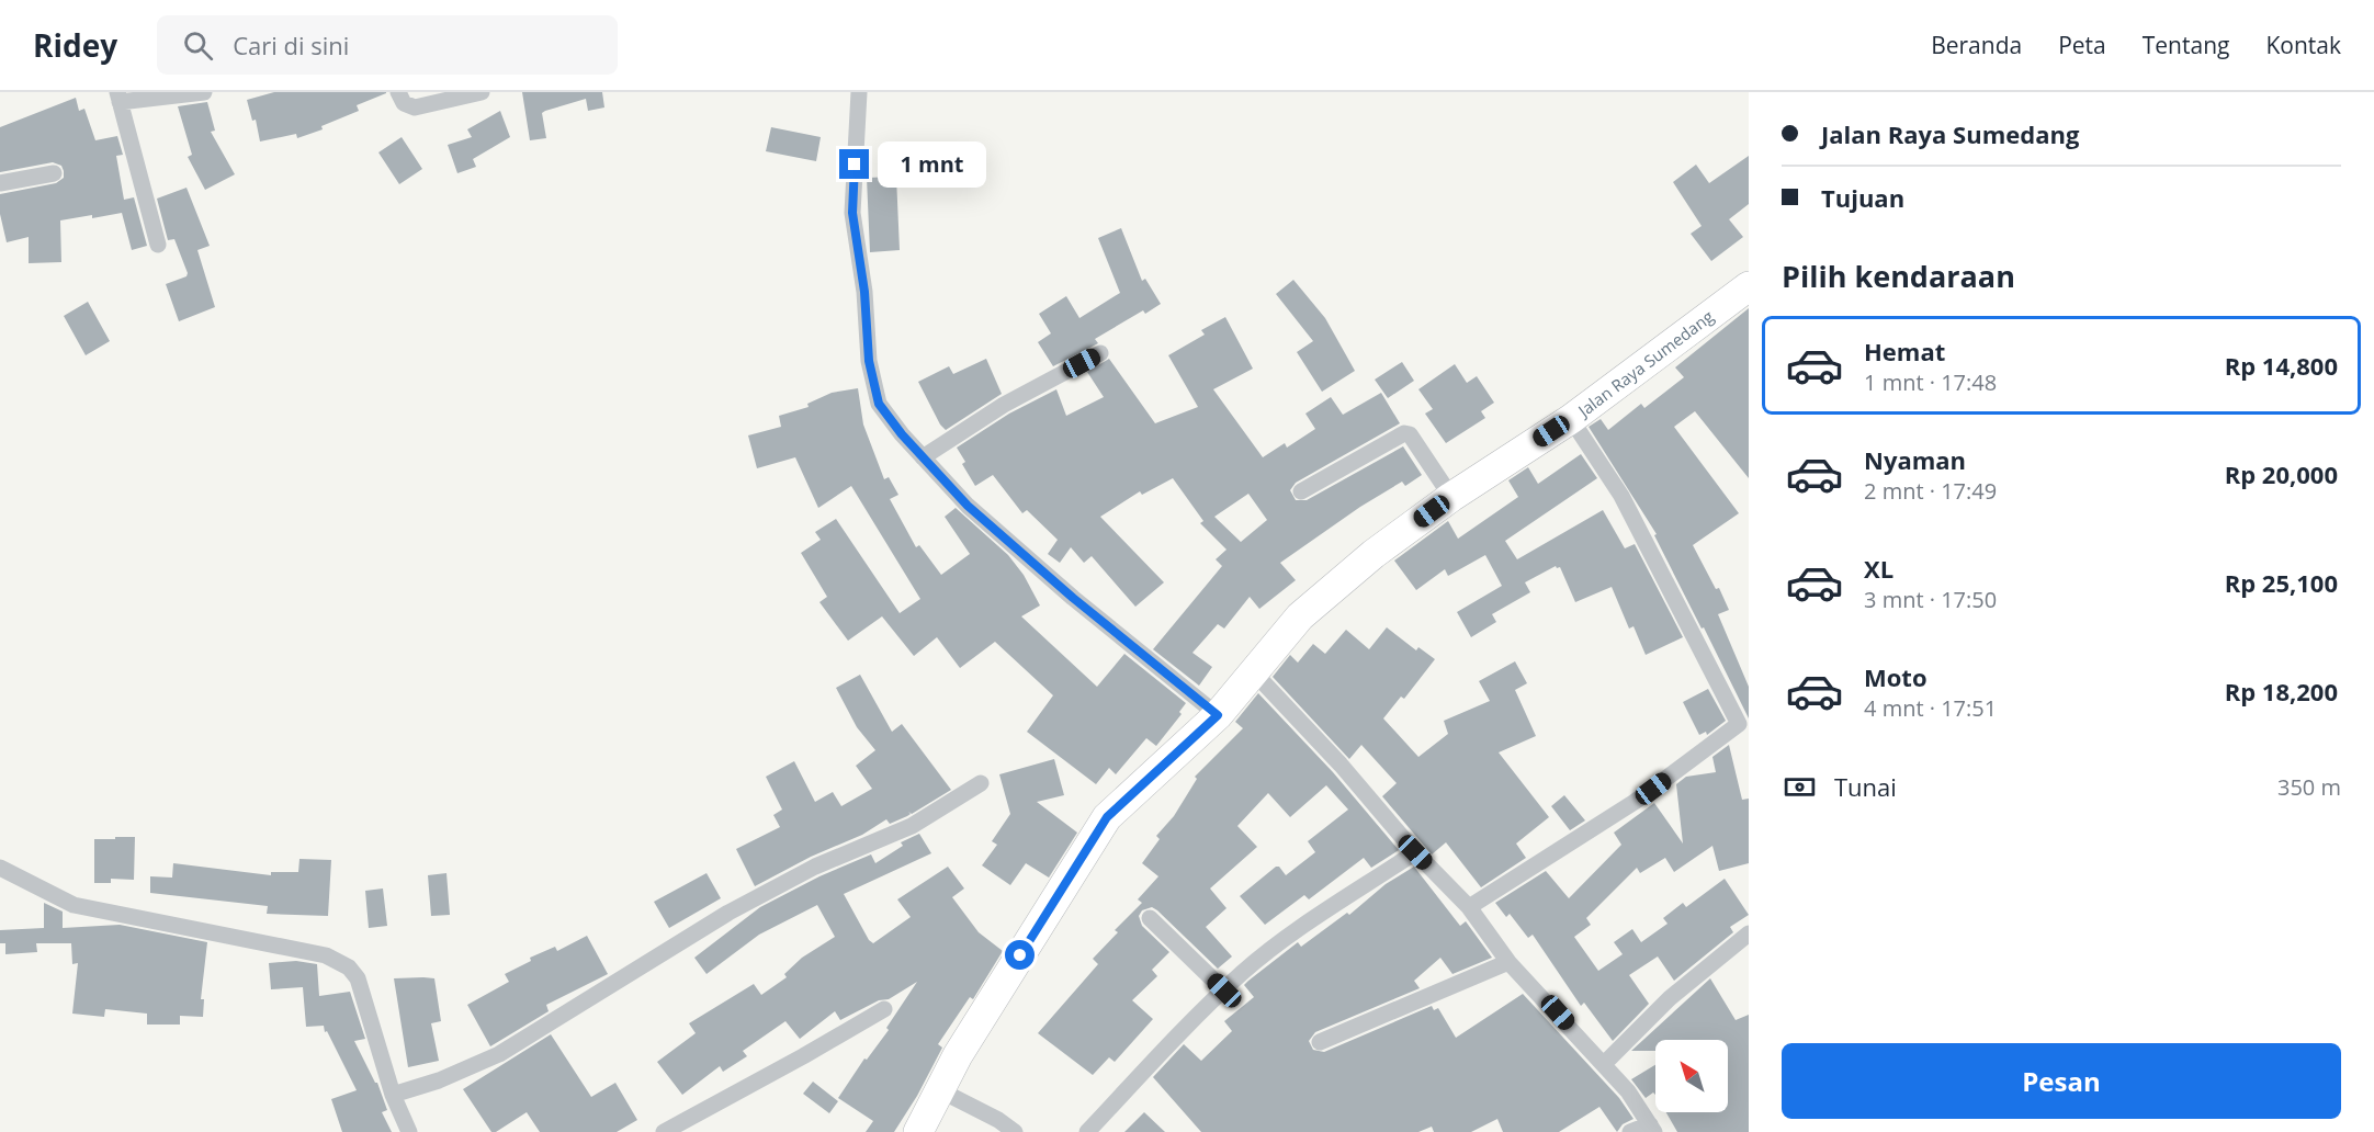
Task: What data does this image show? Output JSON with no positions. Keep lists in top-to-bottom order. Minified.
{"streets":{"highway":["Jalan Raya Sumedang"]},"north":"top left","page":{"header":"Ridey","search":"Cari di sini","nav":["Beranda","Peta","Tentang","Kontak"],"banner":["Jalan Raya Sumedang","Tujuan"],"bubble":"1 mnt","heading":"Pilih kendaraan","list":[{"name":"Hemat","note":"1 mnt · 17:48","value":"Rp 14,800"},{"name":"Nyaman","note":"2 mnt · 17:49","value":"Rp 20,000"},{"name":"XL","note":"3 mnt · 17:50","value":"Rp 25,100"},{"name":"Moto","note":"4 mnt · 17:51","value":"Rp 18,200"}],"pay":["Tunai","350 m"],"buttons":"Pesan"}}
